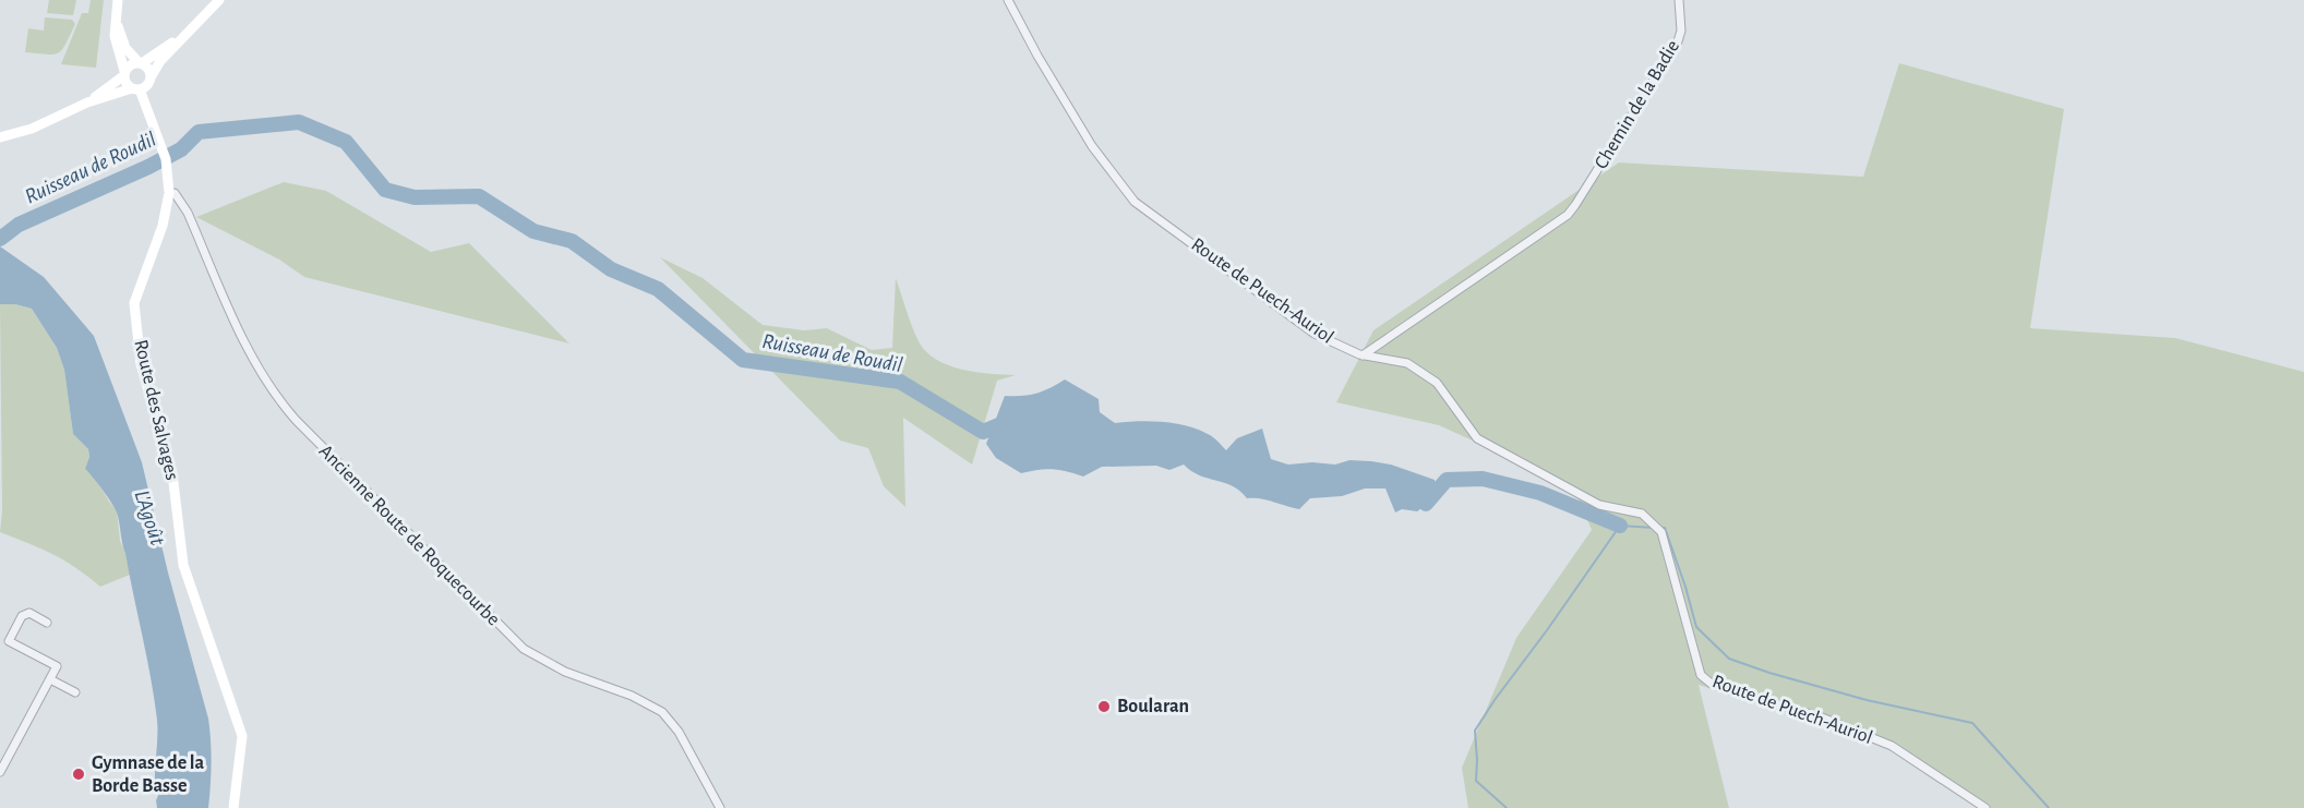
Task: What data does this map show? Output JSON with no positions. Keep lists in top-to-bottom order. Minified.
{"streets":{"main road":["Route des Salvages"],"street":["Chemin de la Badie","Route de Puech-Auriol","Ancienne Route de Roquecourbe"]},"crossings":[["Chemin de la Badie","Route de Puech-Auriol"],["Route des Salvages","Ancienne Route de Roquecourbe"]],"water":["Ruisseau de Roudil","L'Agoût"],"places":["Boularan","Gymnase de la Borde Basse"]}
